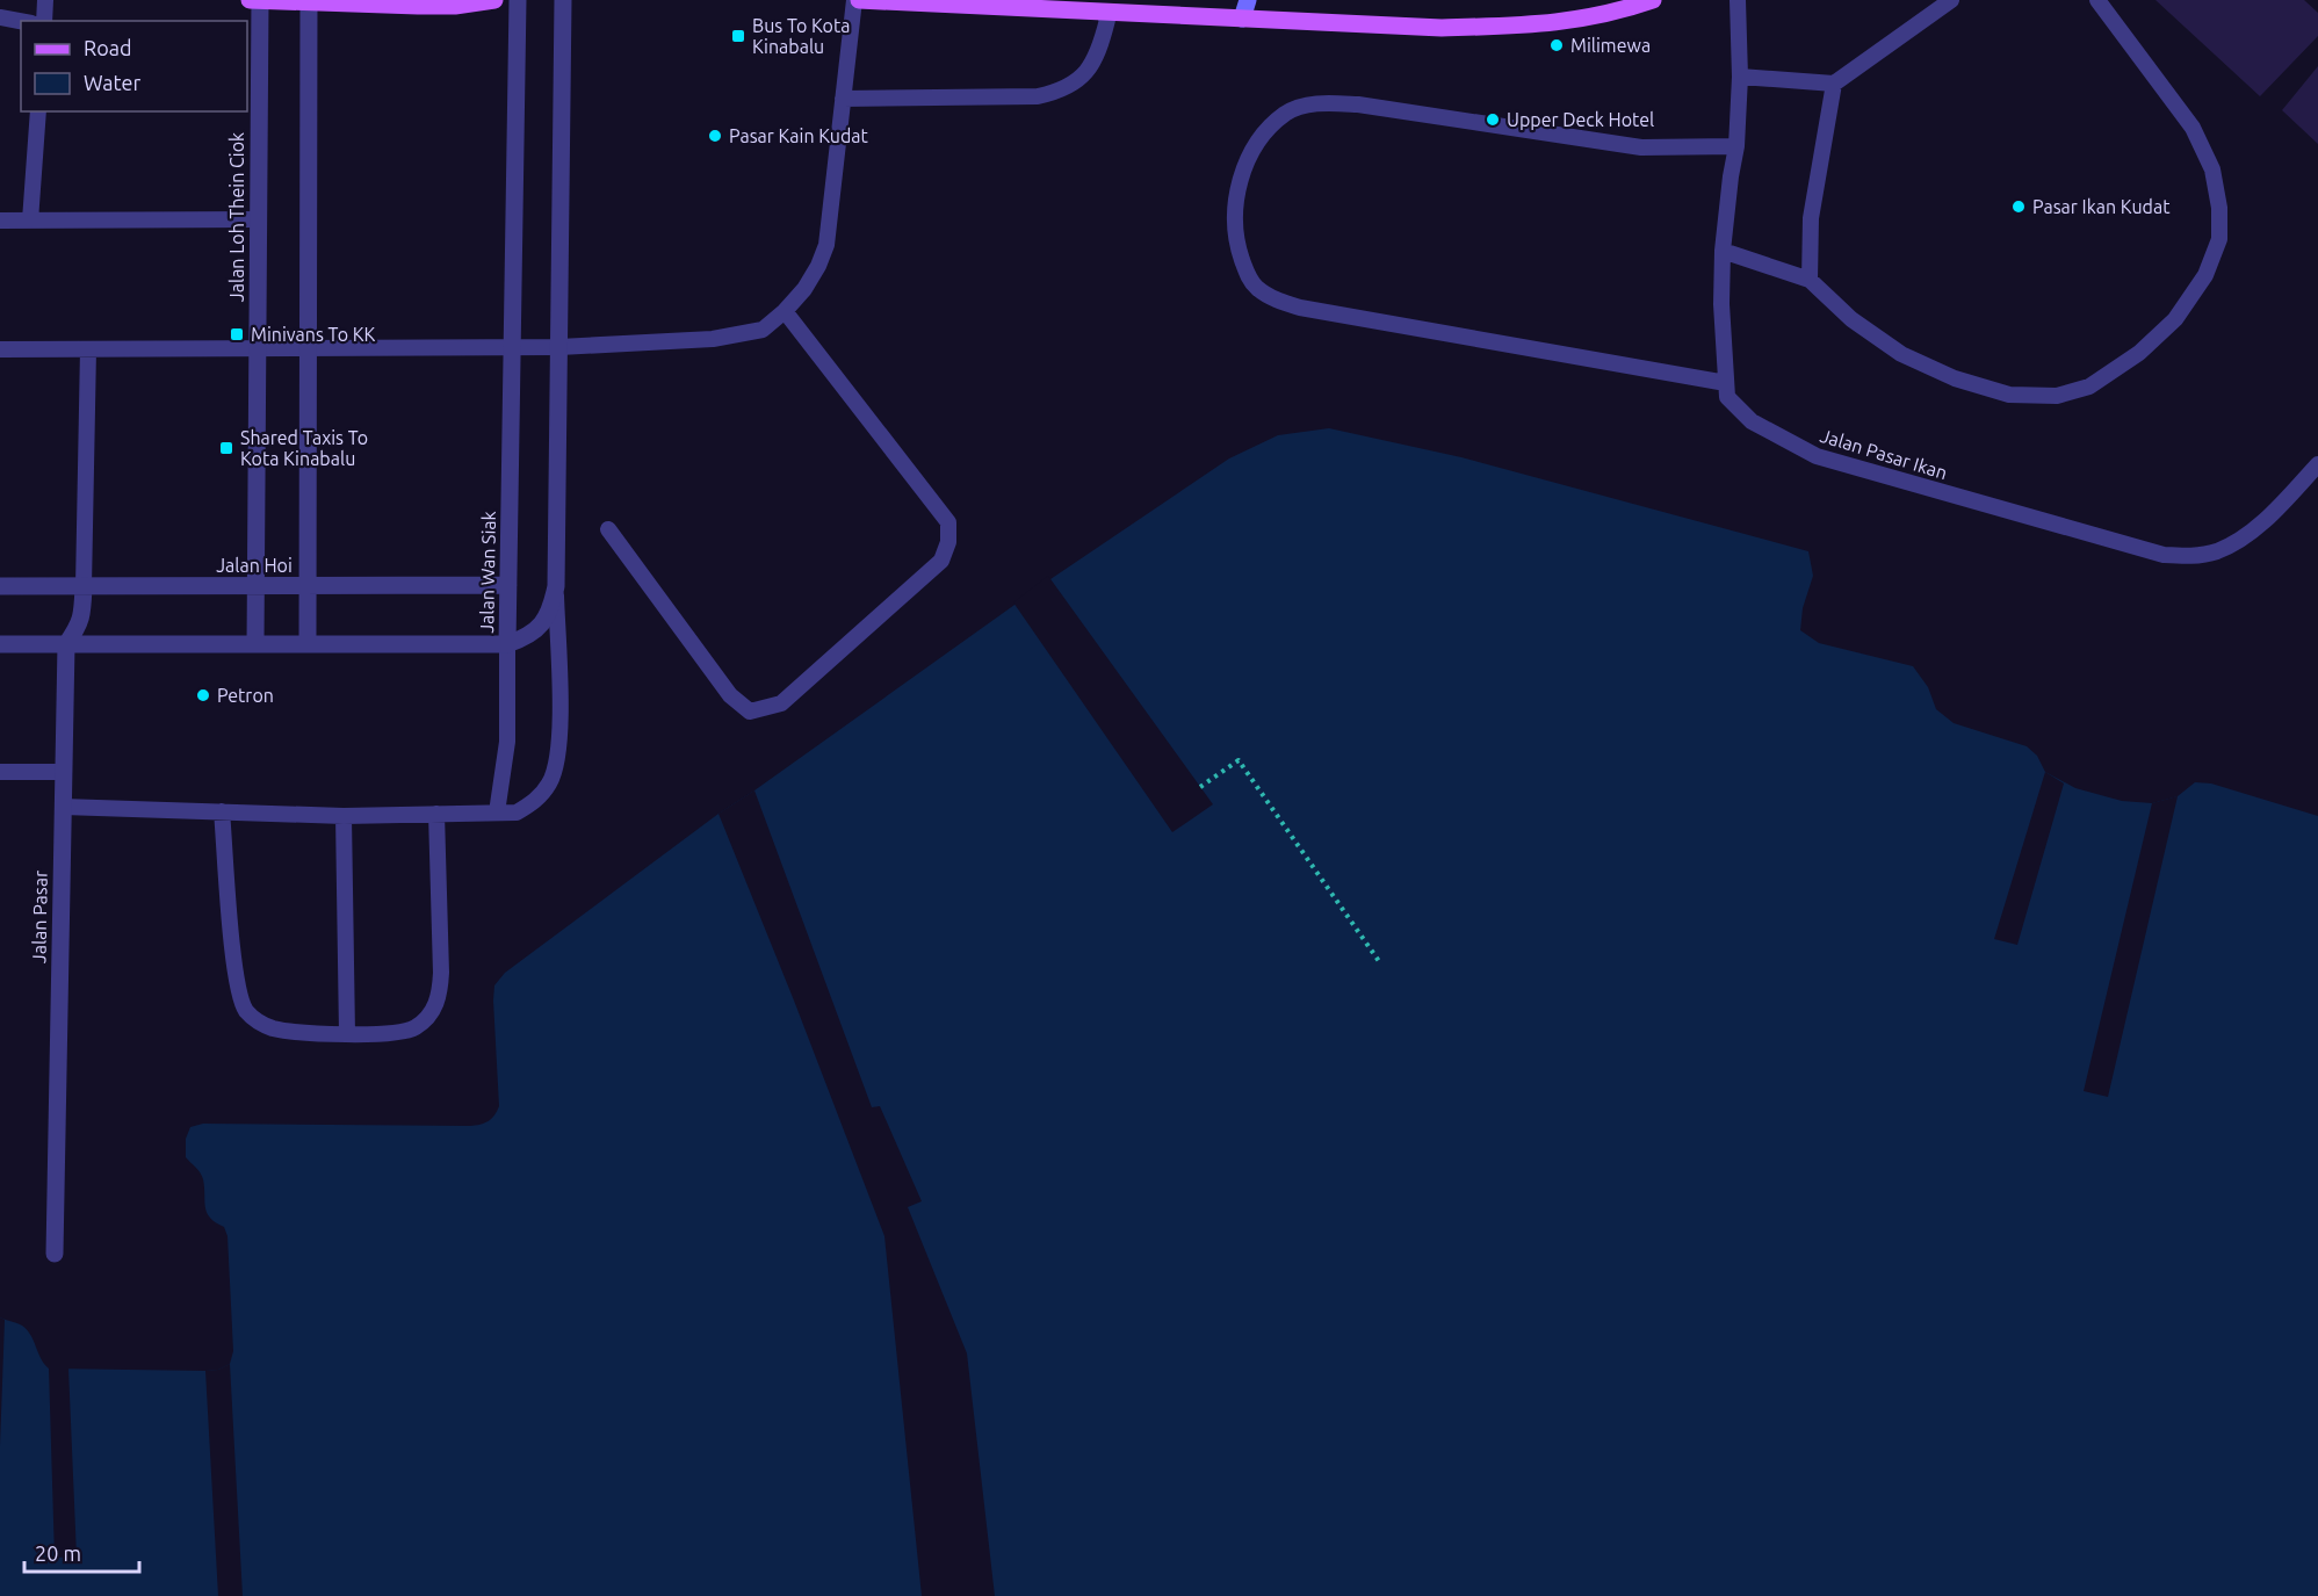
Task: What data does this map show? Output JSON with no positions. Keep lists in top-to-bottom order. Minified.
{"streets":{"street":["Jalan Loh Thein Ciok","Jalan Hoi","Jalan Wan Siak","Jalan Pasar"],"lane":["Jalan Pasar Ikan"]},"crossings":[["Jalan Loh Thein Ciok","Jalan Hoi"],["Jalan Hoi","Jalan Wan Siak"],["Jalan Hoi","Jalan Pasar"]],"places":{"transit":["Bus To Kota Kinabalu","Minivans To KK","Shared Taxis To Kota Kinabalu"],"other":["Milimewa","Upper Deck Hotel","Pasar Kain Kudat","Pasar Ikan Kudat","Petron"]},"legend":["Road","Water"],"scale_bar":"20 m"}
